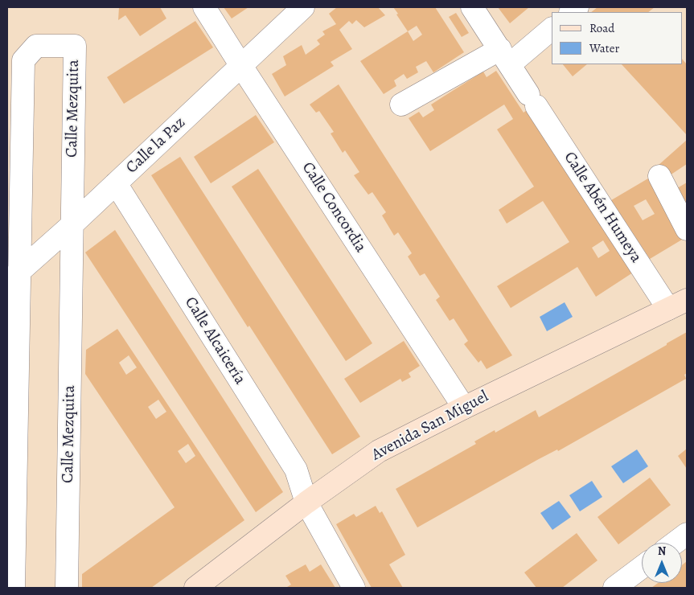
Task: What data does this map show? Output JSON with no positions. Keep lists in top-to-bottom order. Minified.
{"streets":{"street":["Calle Mezquita","Calle la Paz","Calle Concordia","Calle Abén Humeya","Calle Alcaicería","Avenida San Miguel"]},"crossings":[["Calle Mezquita","Calle la Paz"],["Calle la Paz","Calle Concordia"],["Calle la Paz","Calle Alcaicería"],["Calle Concordia","Avenida San Miguel"],["Calle Abén Humeya","Avenida San Miguel"],["Calle Alcaicería","Avenida San Miguel"]],"legend":["Road","Water"],"north":"top"}
